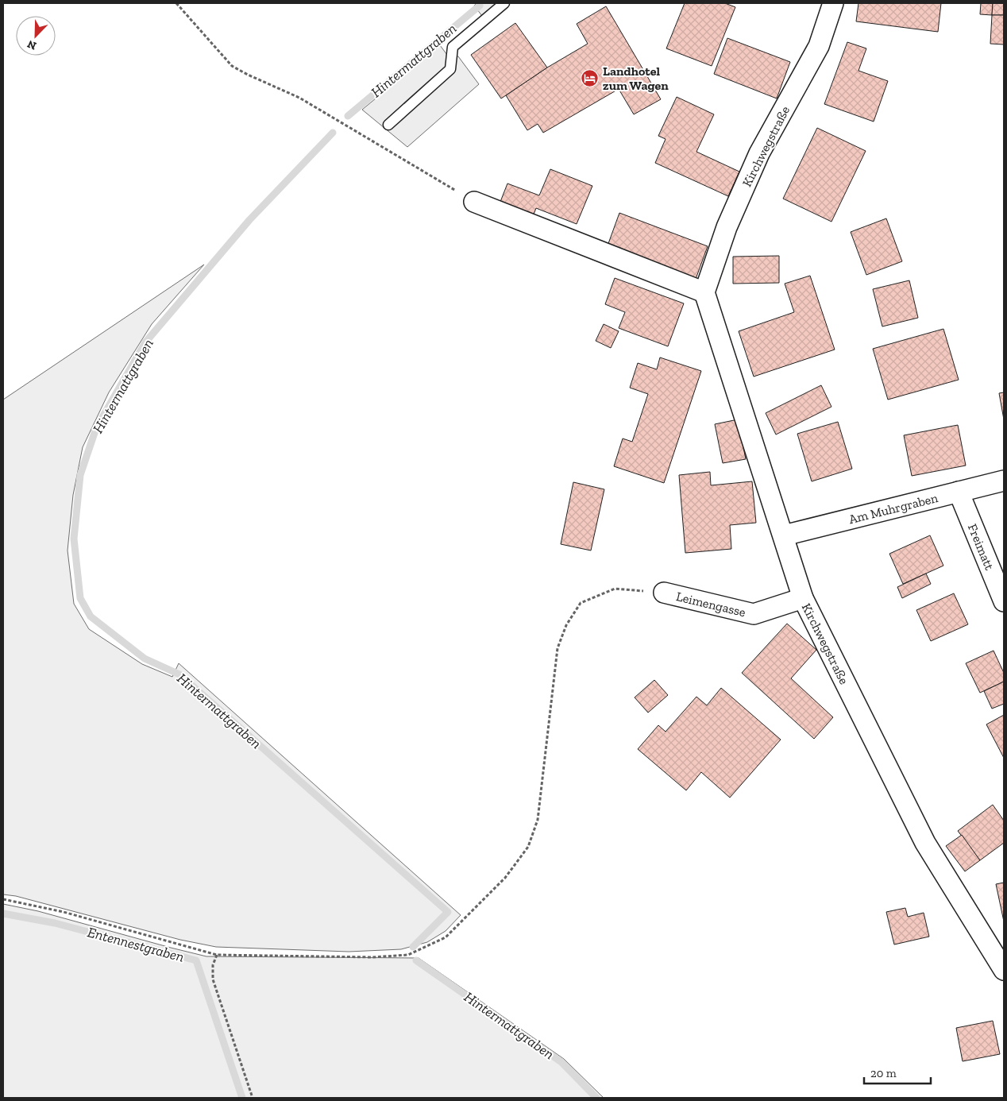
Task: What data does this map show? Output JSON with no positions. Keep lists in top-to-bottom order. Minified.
{"streets":{"street":["Kirchwegstraße","Am Muhrgraben","Freimatt","Leimengasse"]},"crossings":[["Kirchwegstraße","Am Muhrgraben"],["Kirchwegstraße","Leimengasse"],["Am Muhrgraben","Freimatt"]],"water":["Hintermattgraben","Entennestgraben"],"places":{"hotel":["Landhotel zum Wagen"]},"scale_bar":"20 m","north":"bottom left"}
